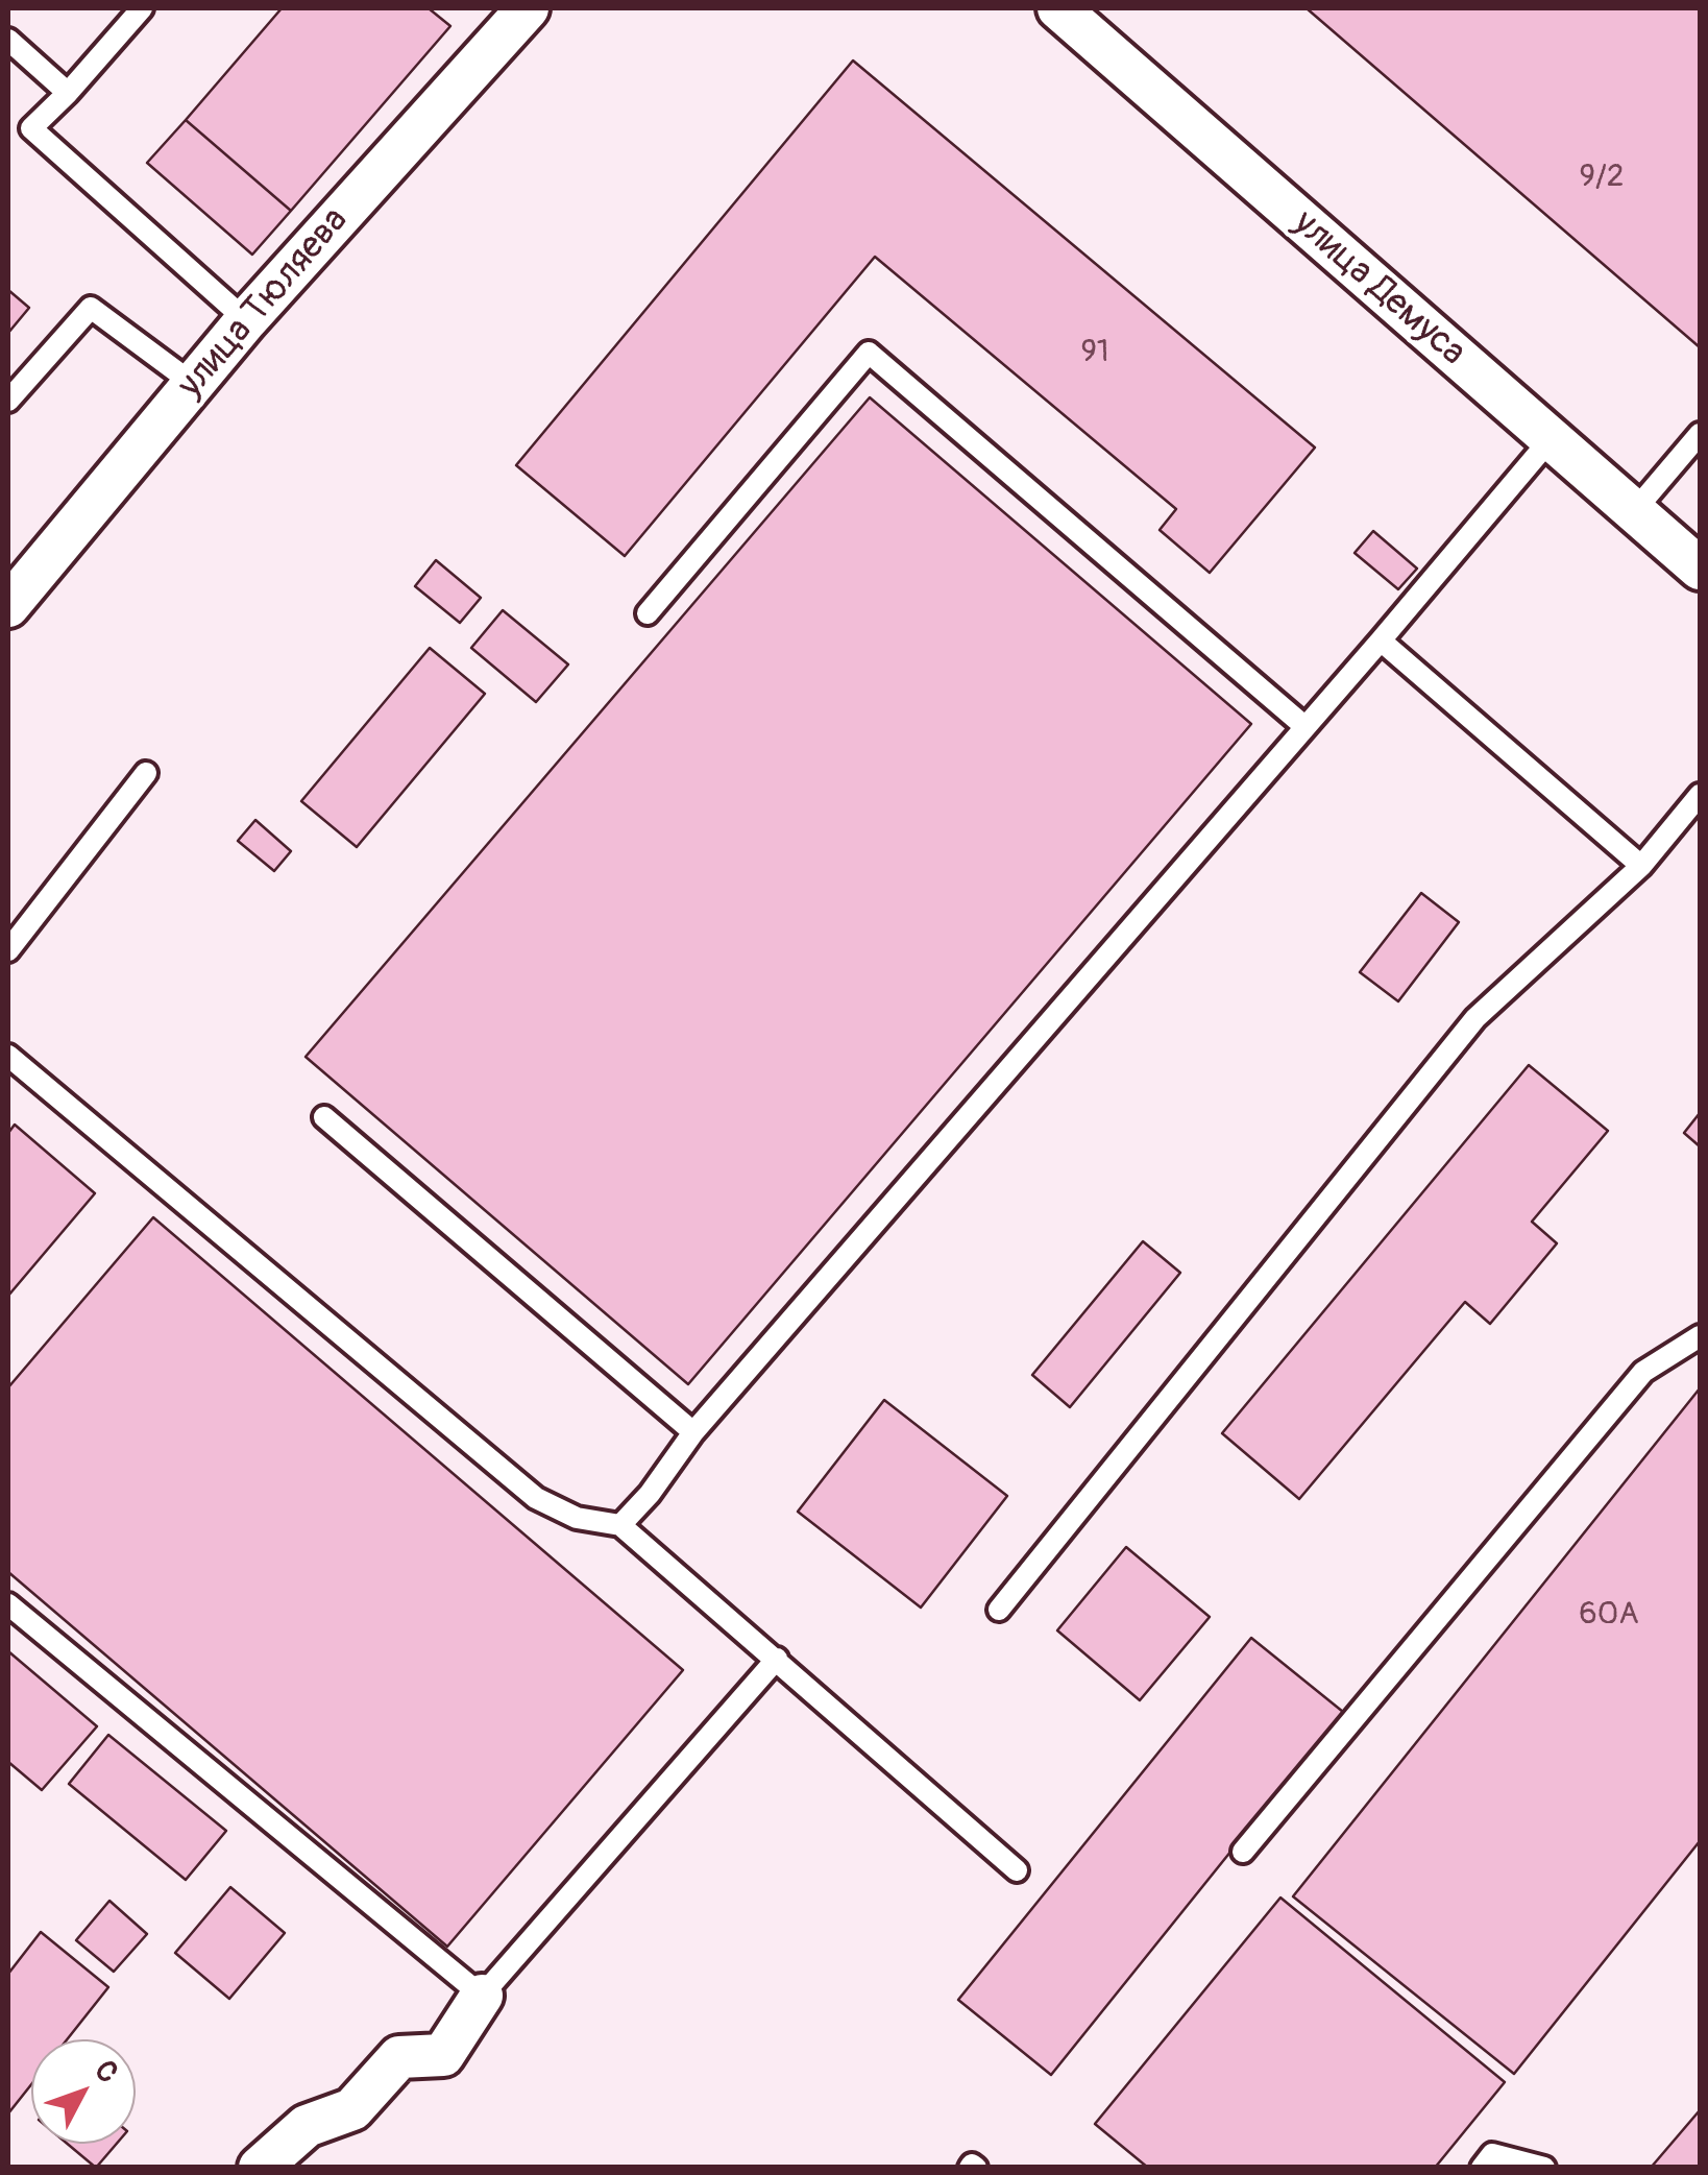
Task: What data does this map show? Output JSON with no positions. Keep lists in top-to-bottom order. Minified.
{"streets":{"street":["улица Демуса","улица Тюляева"]},"house_numbers":["9/2","91","60А"],"north":"top right"}
